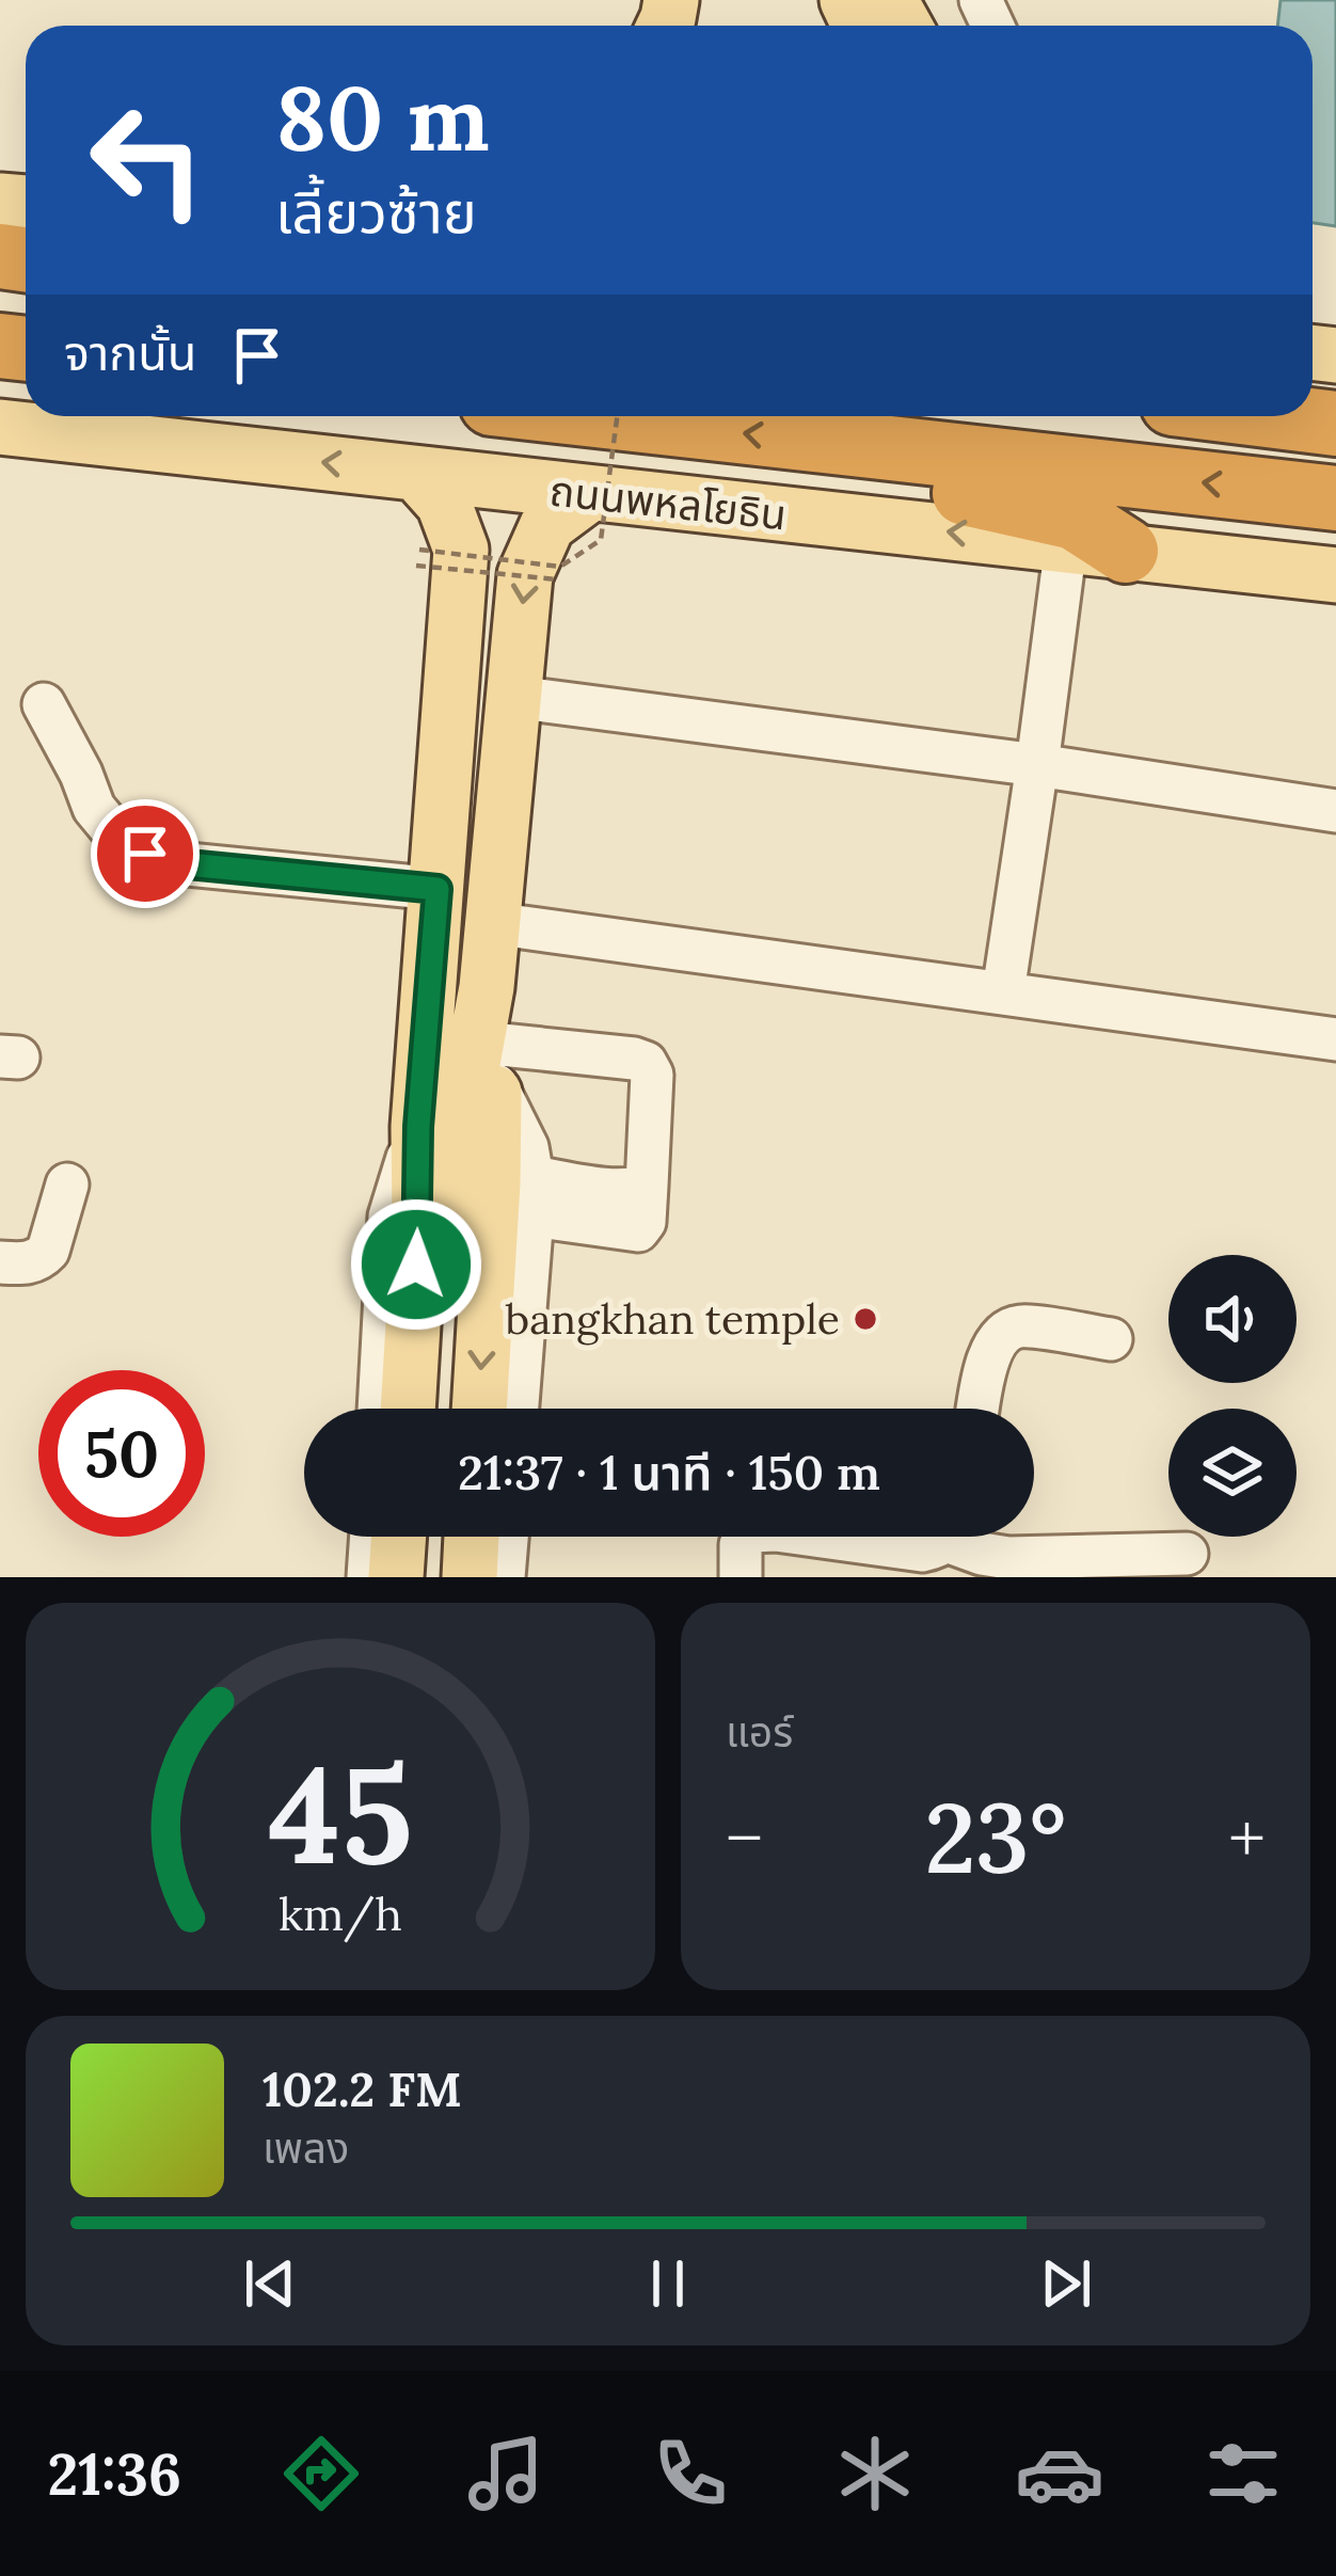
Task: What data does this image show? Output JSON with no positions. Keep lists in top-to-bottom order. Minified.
{"streets":{"highway":["ถนนพหลโยธิน"]},"one_way":["ถนนพหลโยธิน"],"places":["bangkhan temple"],"page":{"turn":["80 m","เลี้ยวซ้าย"],"then":"จากนั้น","limit":"50","trip":"21:37 · 1 นาที · 150 m","tile":"แอร์","heat":["−","23°","+"],"song":["102.2 FM","เพลง"],"tabs":"21:36","gauge":["45","km/h"]}}
